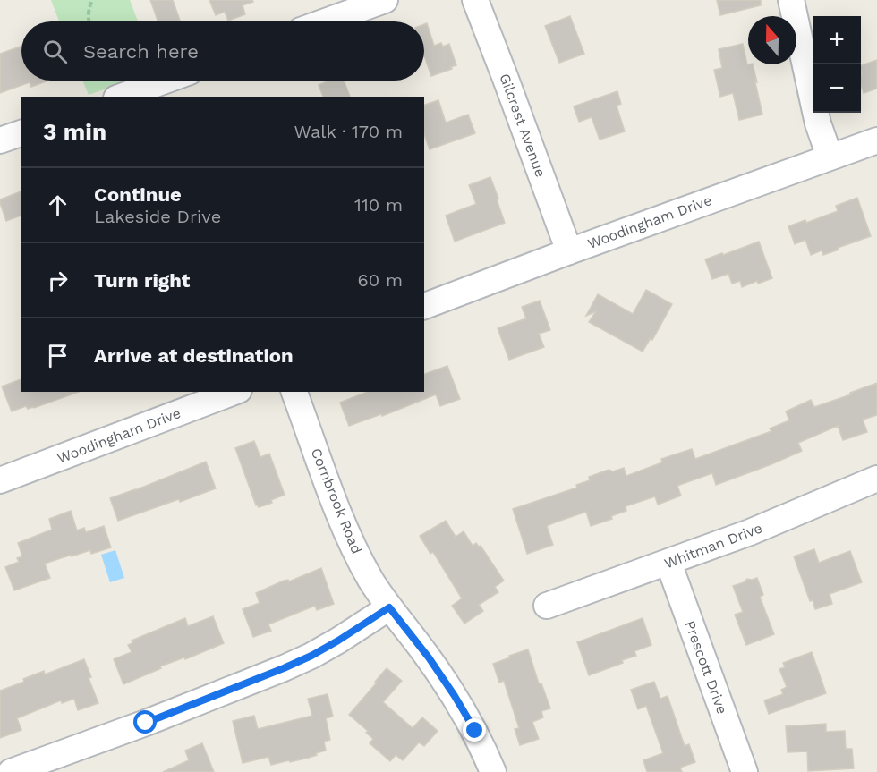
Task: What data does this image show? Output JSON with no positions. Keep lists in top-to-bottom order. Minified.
{"streets":{"street":["Gilcrest Avenue","Woodingham Drive","Cornbrook Road","Whitman Drive","Prescott Drive"]},"crossings":[["Gilcrest Avenue","Woodingham Drive"],["Whitman Drive","Prescott Drive"]],"north":"top","page":{"map_buttons":["+","−"],"search":"Search here","heading":["3 min","Walk · 170 m"],"list":[["Continue","Lakeside Drive","110 m"],["Turn right","60 m"],"Arrive at destination"]}}
